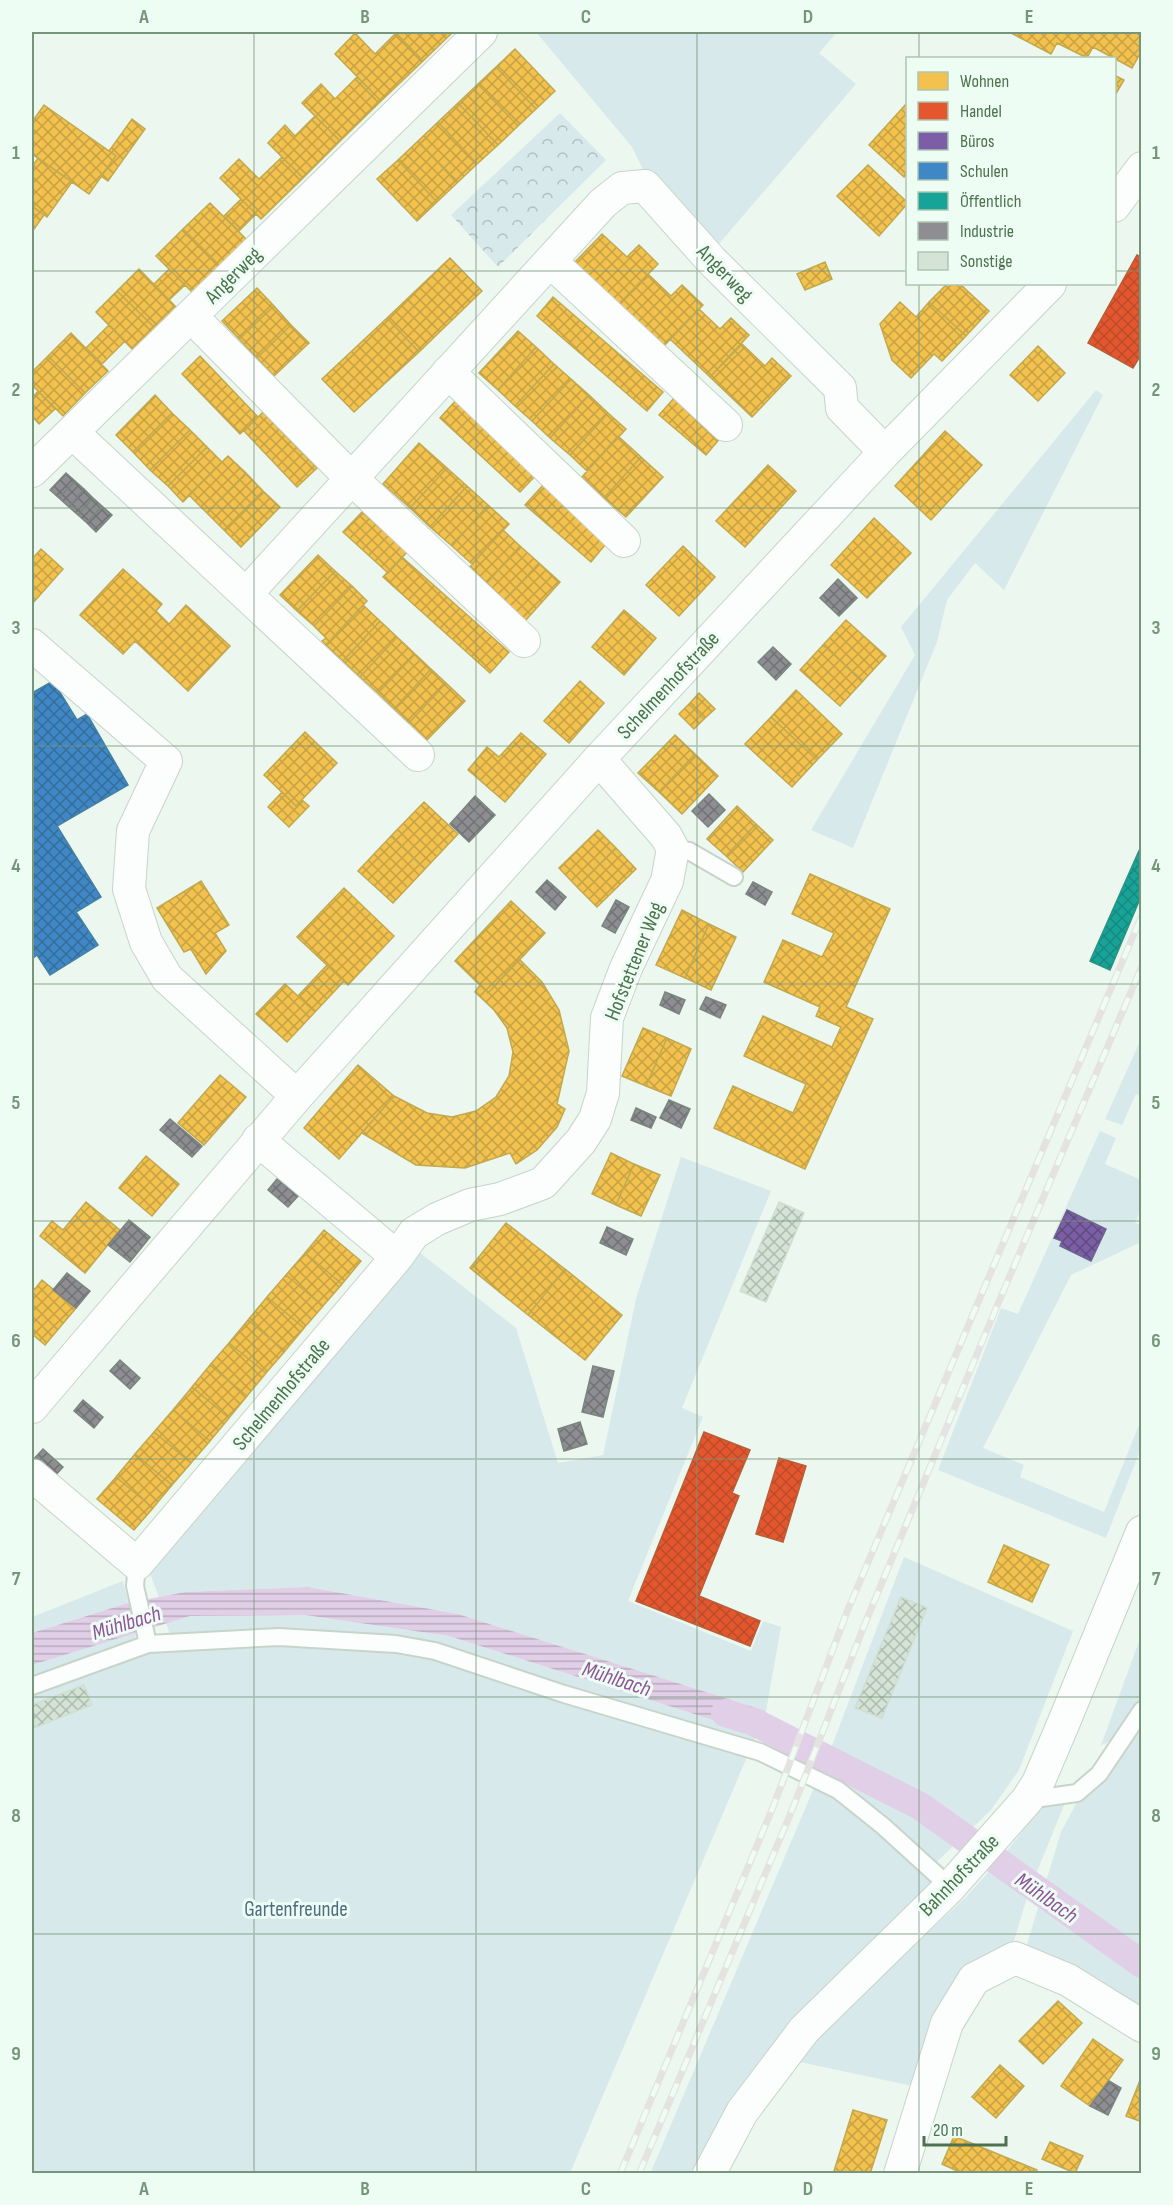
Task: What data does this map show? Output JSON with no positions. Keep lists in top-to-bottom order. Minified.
{"streets":{"street":["Angerweg","Schelmenhofstraße","Hofstettener Weg","Bahnhofstraße"]},"crossings":[["Angerweg","Schelmenhofstraße"],["Schelmenhofstraße","Hofstettener Weg"]],"water":["Mühlbach"],"parks":["Gartenfreunde"],"legend":["Wohnen","Handel","Büros","Schulen","Öffentlich","Industrie","Sonstige"],"scale_bar":"20 m","grid":{"columns":["A","B","C","D","E"],"rows":["1","2","3","4","5","6","7","8","9"]}}
